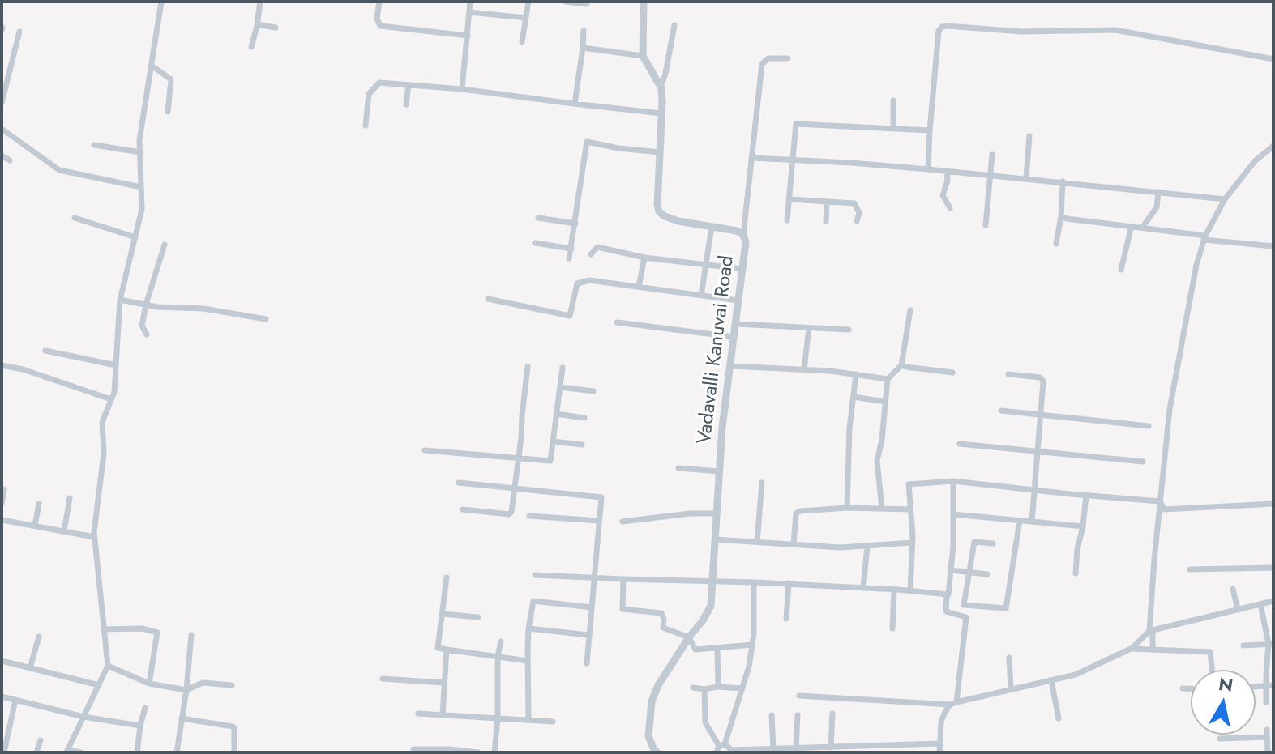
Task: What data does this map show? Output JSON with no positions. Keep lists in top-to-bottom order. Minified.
{"streets":{"street":["Vadavalli Kanuvai Road"]},"north":"top"}
